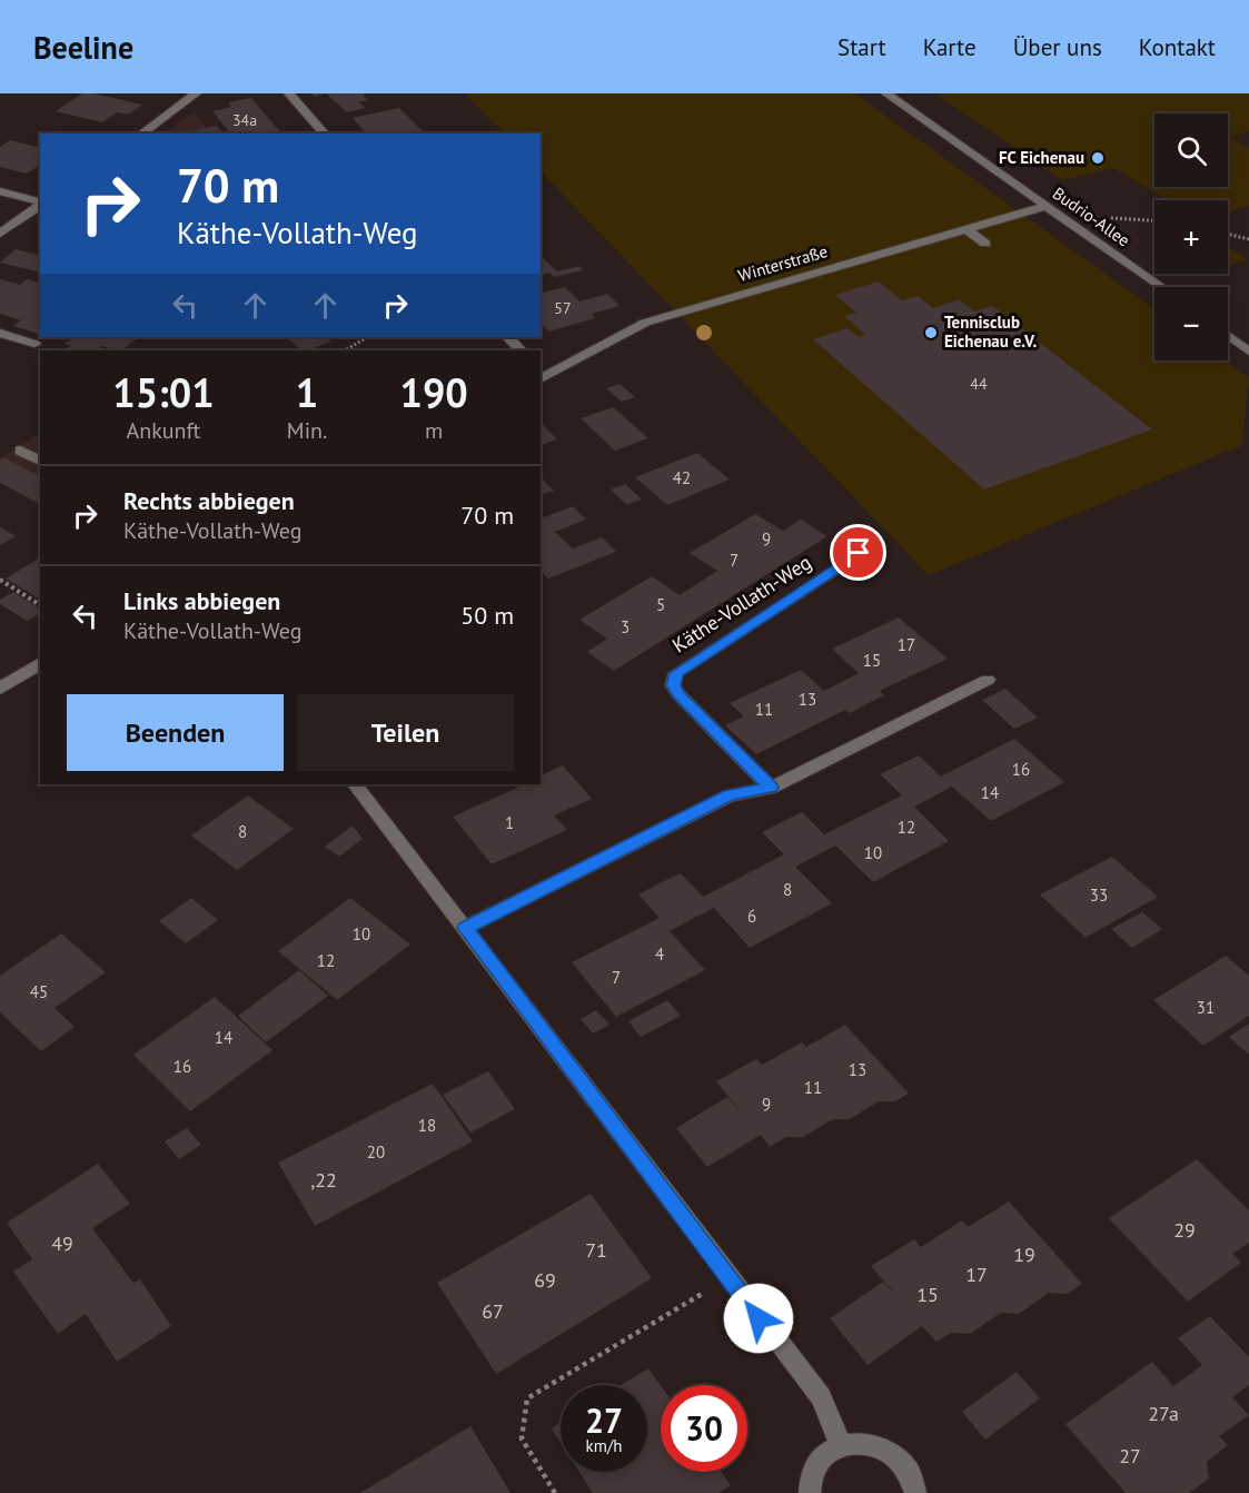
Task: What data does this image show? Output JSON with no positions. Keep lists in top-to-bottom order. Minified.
{"streets":{"street":["Budrio-Allee","Winterstraße","Käthe-Vollath-Weg"]},"crossings":[["Budrio-Allee","Winterstraße"]],"places":["FC Eichenau","Tennisclub Eichenau e.V."],"house_numbers":["34a","57","44","42","9","7","5","3","17","15","13","11","16","14","1","12","8","10","8","33","6","10","4","12","7","45","31","14","16","13","11","9","18","20",",22","29","49","71","19","17","69","15","67","27a","27"],"page":{"header":"Beeline","nav":["Start","Karte","Über uns","Kontakt"],"map_buttons":["+","−"],"turn":["70 m","Käthe-Vollath-Weg"],"eta":["15:01","Ankunft","1","Min.","190","m"],"list":[{"name":"Rechts abbiegen","note":"Käthe-Vollath-Weg","value":"70 m"},{"name":"Links abbiegen","note":"Käthe-Vollath-Weg","value":"50 m"}],"buttons":["Beenden","Teilen"],"speed":"27 km/h","limit":"30"}}
